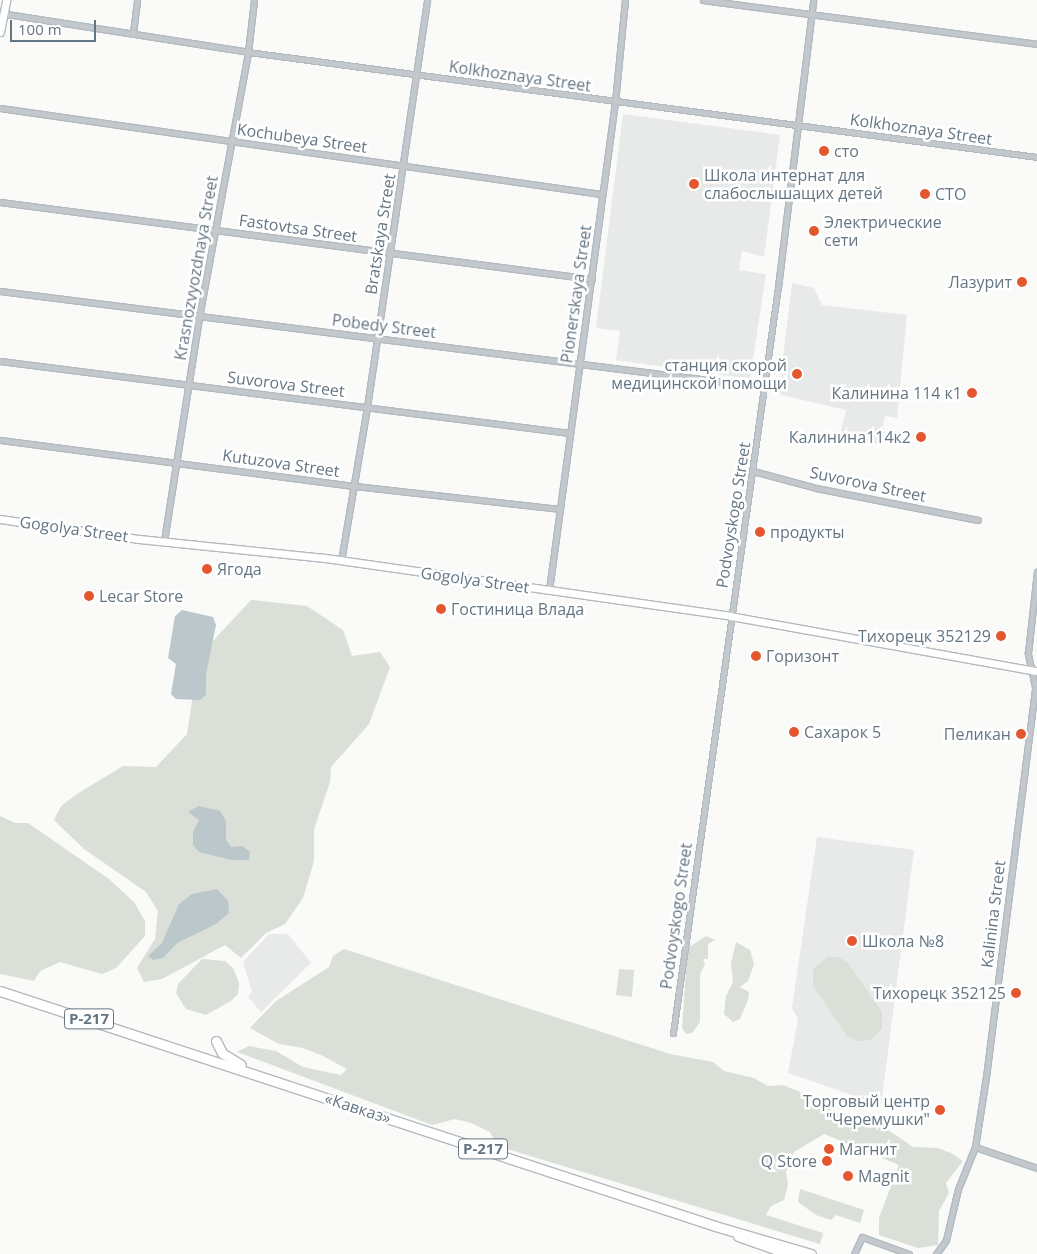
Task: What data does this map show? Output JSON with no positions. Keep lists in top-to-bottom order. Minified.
{"streets":{"highway":["Р-217","«Кавказ»"],"main road":["Gogolya Street"],"street":["Kolkhoznaya Street","Kochubeya Street","Fastovtsa Street","Bratskaya Street","Krasnozvyozdnaya Street","Pionerskaya Street","Pobedy Street","Suvorova Street","Kutuzova Street","Podvoyskogo Street","Kalinina Street"]},"crossings":[["Kolkhoznaya Street","Bratskaya Street"],["Kolkhoznaya Street","Krasnozvyozdnaya Street"],["Kolkhoznaya Street","Pionerskaya Street"],["Kolkhoznaya Street","Podvoyskogo Street"],["Kochubeya Street","Bratskaya Street"],["Kochubeya Street","Krasnozvyozdnaya Street"],["Kochubeya Street","Pionerskaya Street"],["Fastovtsa Street","Bratskaya Street"],["Fastovtsa Street","Krasnozvyozdnaya Street"],["Fastovtsa Street","Pionerskaya Street"],["Bratskaya Street","Pobedy Street"],["Bratskaya Street","Suvorova Street"],["Bratskaya Street","Kutuzova Street"],["Bratskaya Street","Gogolya Street"],["Krasnozvyozdnaya Street","Pobedy Street"],["Krasnozvyozdnaya Street","Suvorova Street"],["Krasnozvyozdnaya Street","Kutuzova Street"],["Krasnozvyozdnaya Street","Gogolya Street"],["Pionerskaya Street","Pobedy Street"],["Pionerskaya Street","Suvorova Street"],["Pionerskaya Street","Kutuzova Street"],["Pionerskaya Street","Gogolya Street"],["Pobedy Street","Podvoyskogo Street"],["Suvorova Street","Podvoyskogo Street"],["Podvoyskogo Street","Gogolya Street"],["Gogolya Street","Kalinina Street"]],"places":["сто","Школа интернат для слабослышащих детей","СТО","Электрические сети","Лазурит","станция скорой медицинской помощи","Калинина 114 к1","Калинина114к2","продукты","Ягода","Lecar Store","Гостиница Влада","Тихорецк 352129","Горизонт","Сахарок 5","Пеликан","Школа №8","Тихорецк 352125","Торговый центр \"Черемушки\"","Магнит","Q Store","Magnit"],"scale_bar":"100 m"}
